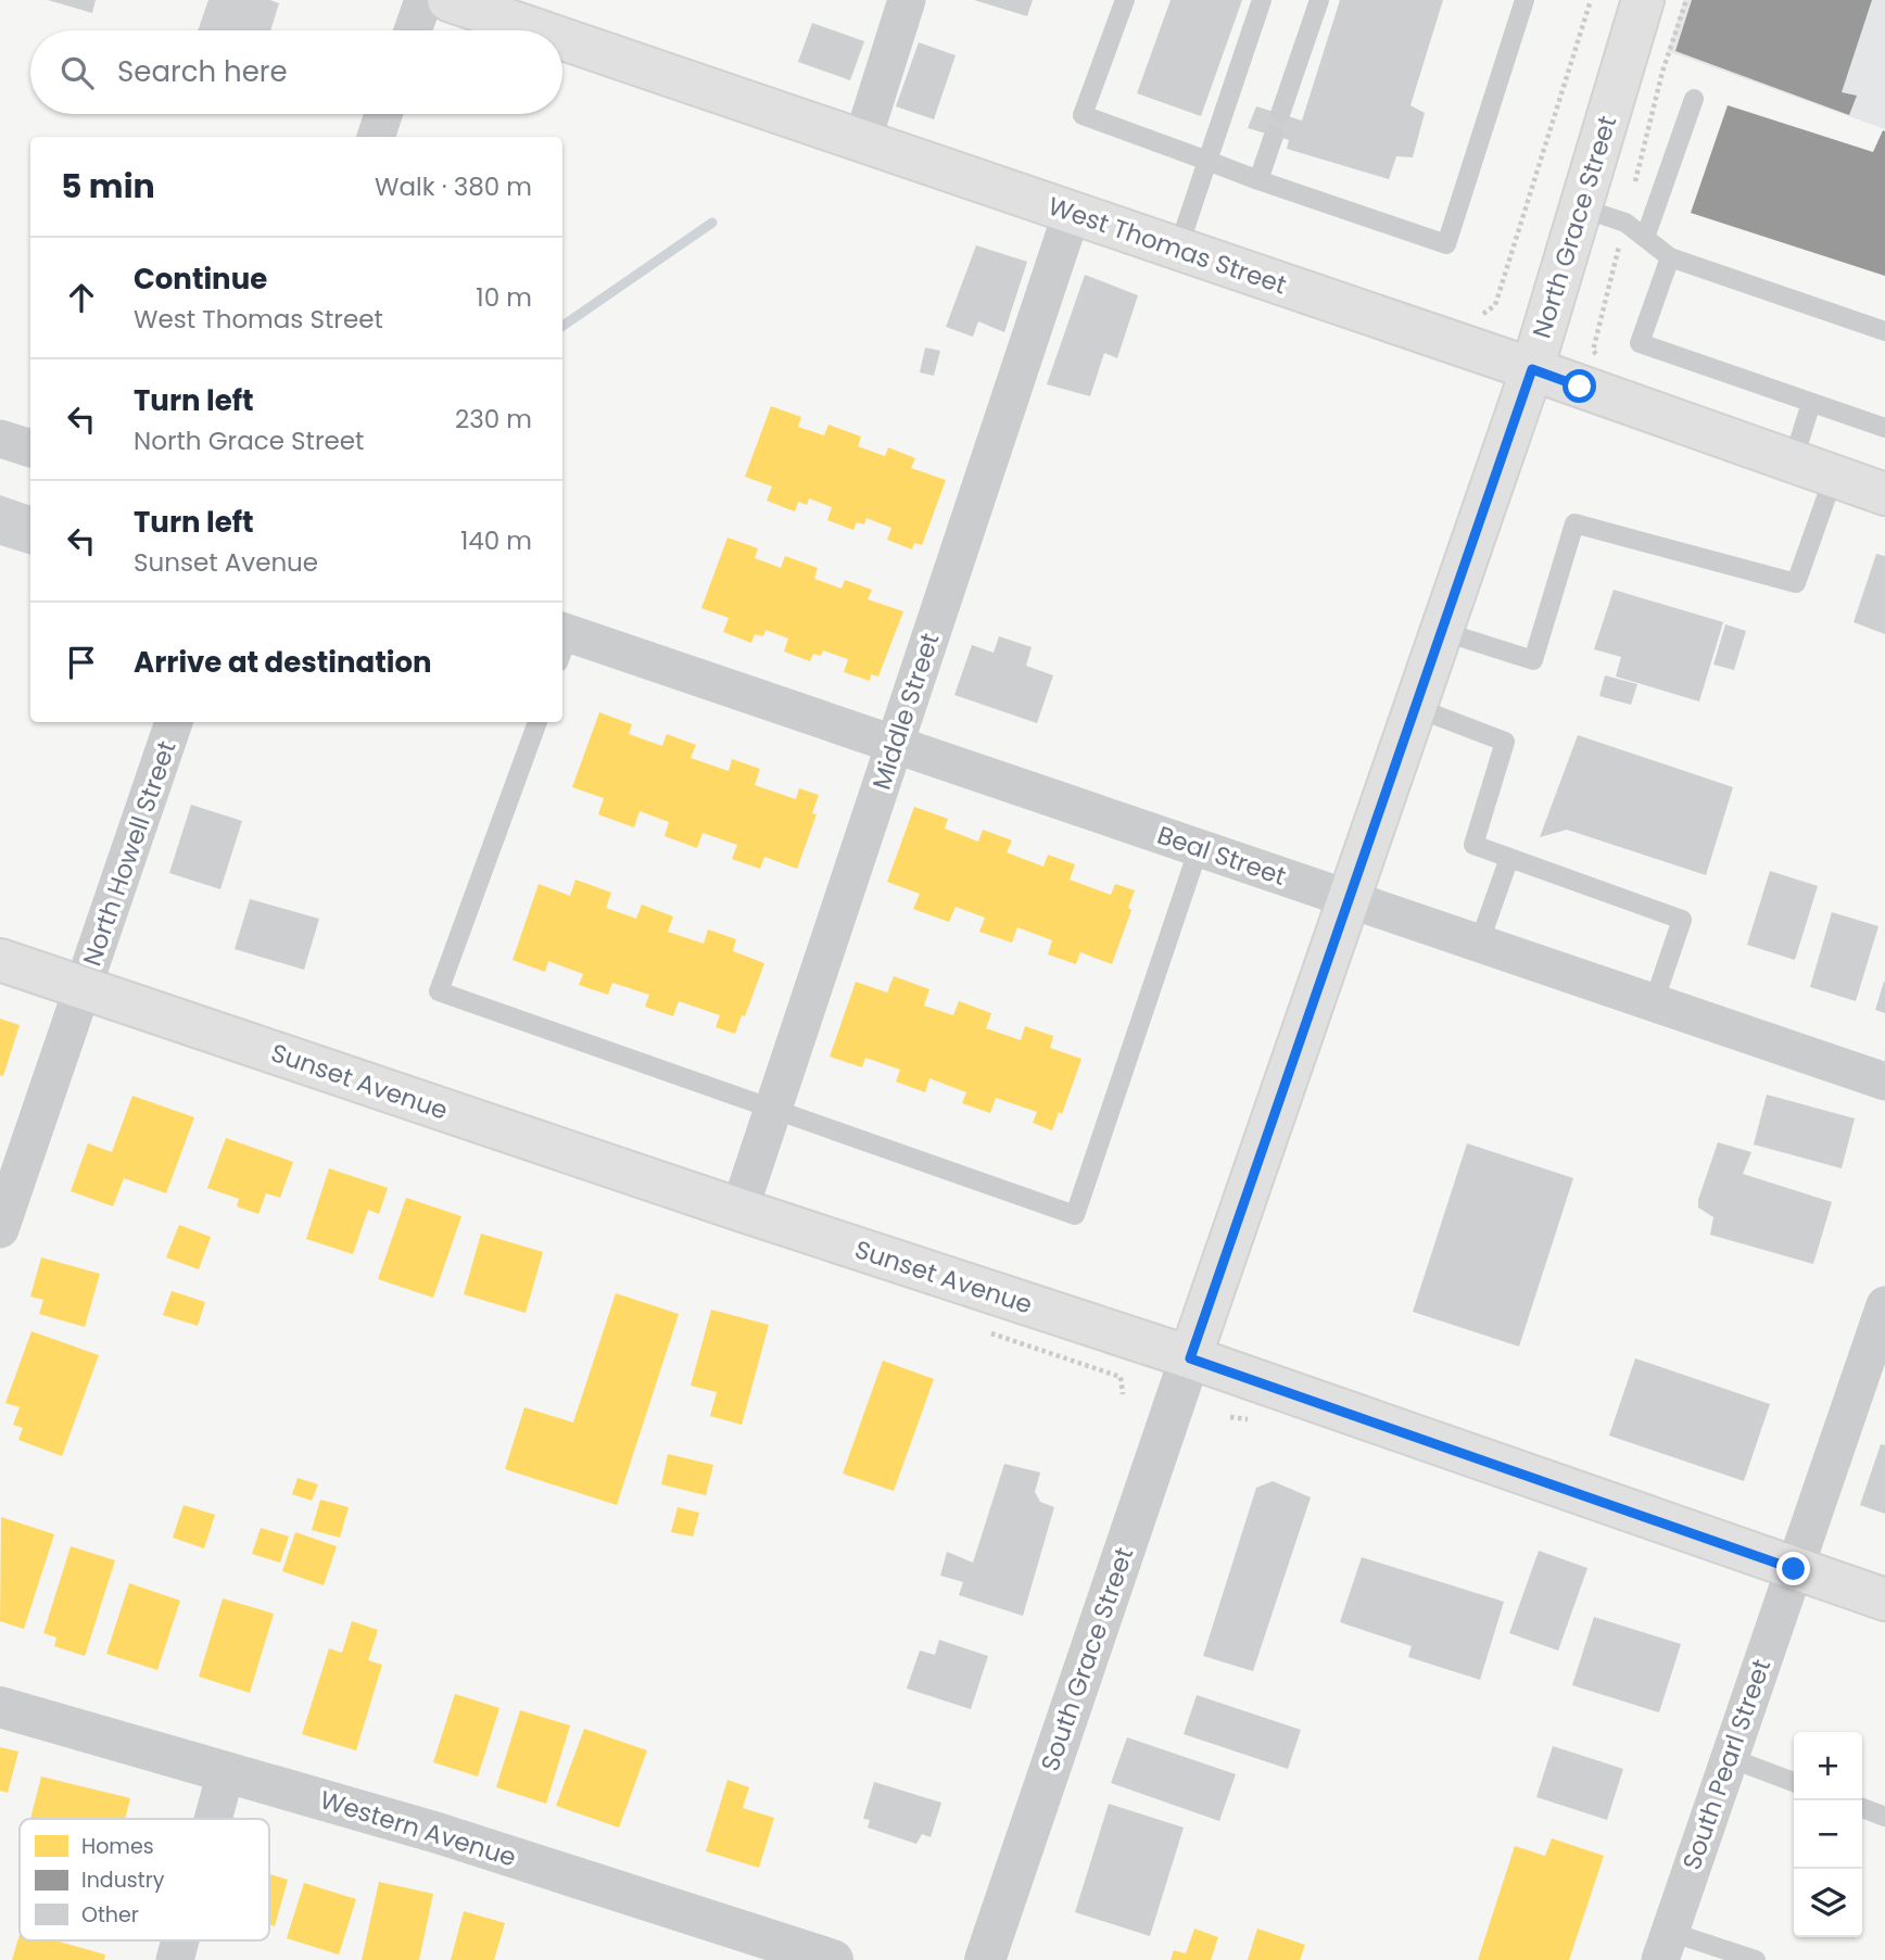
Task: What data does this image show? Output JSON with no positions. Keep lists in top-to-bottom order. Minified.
{"streets":{"main road":["North Grace Street","West Thomas Street","Sunset Avenue"],"street":["Middle Street","North Howell Street","Beal Street","South Grace Street","South Pearl Street","Western Avenue"]},"crossings":[["North Grace Street","West Thomas Street"],["North Grace Street","Beal Street"],["North Grace Street","Sunset Avenue"],["North Grace Street","South Grace Street"],["West Thomas Street","Middle Street"],["Middle Street","Beal Street"],["Middle Street","Sunset Avenue"],["North Howell Street","Sunset Avenue"],["Sunset Avenue","South Grace Street"],["Sunset Avenue","South Pearl Street"]],"legend":["Homes","Industry","Other"],"page":{"search":"Search here","heading":["5 min","Walk · 380 m"],"list":[["Continue","West Thomas Street","10 m"],["Turn left","North Grace Street","230 m"],["Turn left","Sunset Avenue","140 m"],"Arrive at destination"],"map_buttons":["+","−"]}}
